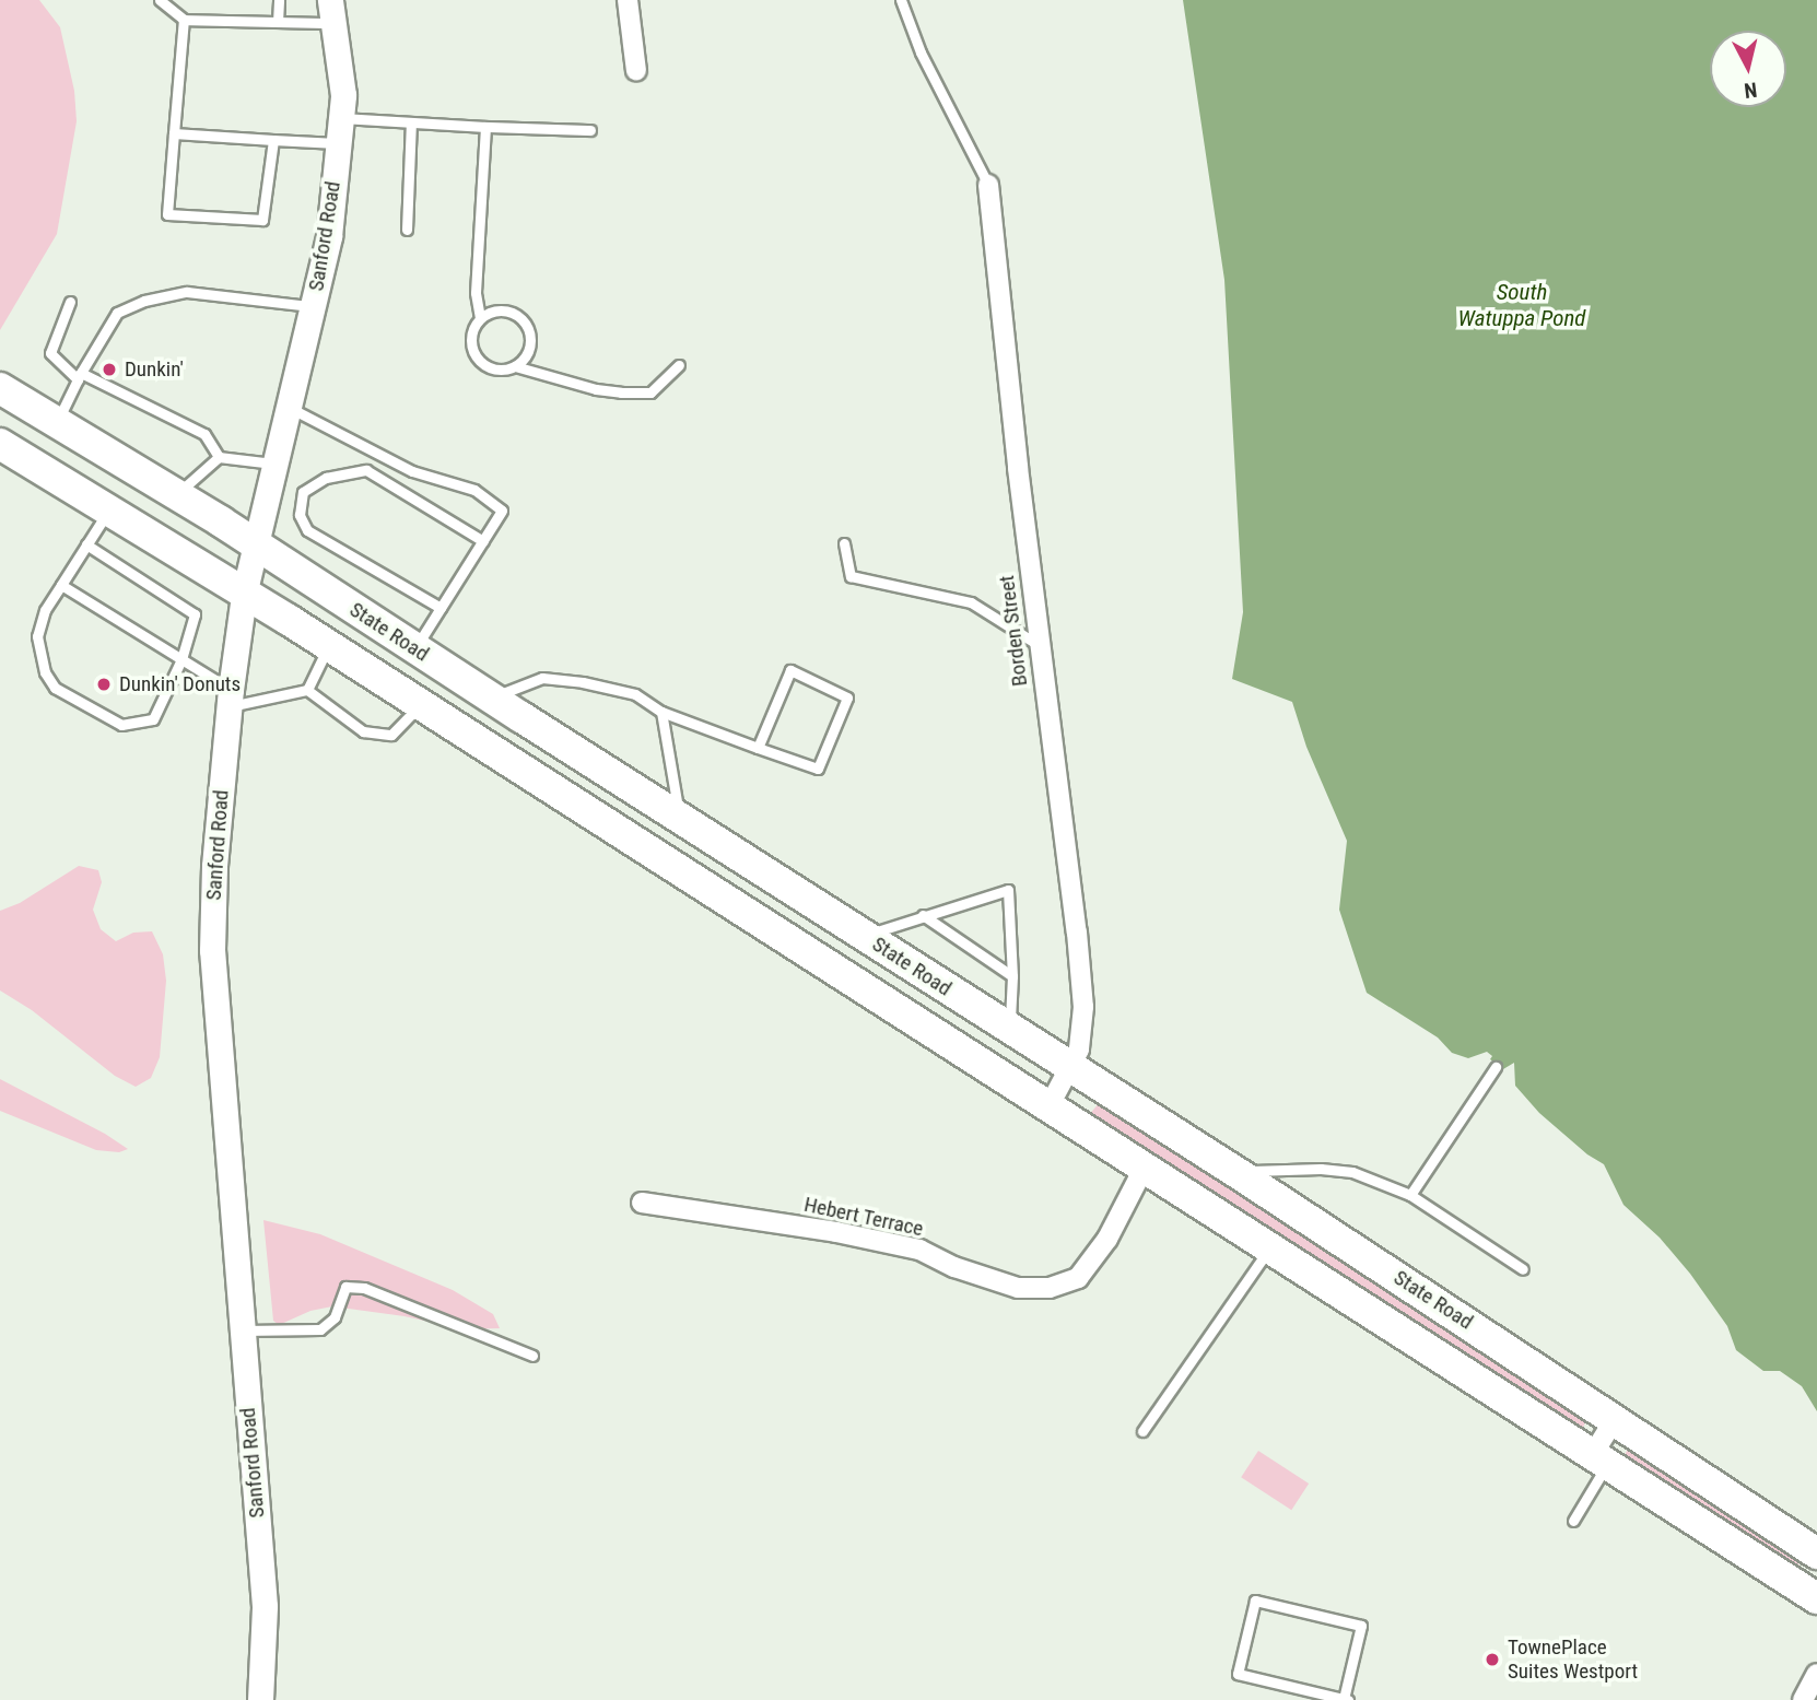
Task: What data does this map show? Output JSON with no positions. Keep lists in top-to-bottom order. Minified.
{"streets":{"main road":["State Road"],"street":["Sanford Road","Borden Street","Hebert Terrace"]},"crossings":[["Sanford Road","State Road"],["Borden Street","State Road"],["State Road","Hebert Terrace"]],"water":["South Watuppa Pond"],"places":["Dunkin'","Dunkin' Donuts","TownePlace Suites Westport"],"north":"bottom"}
